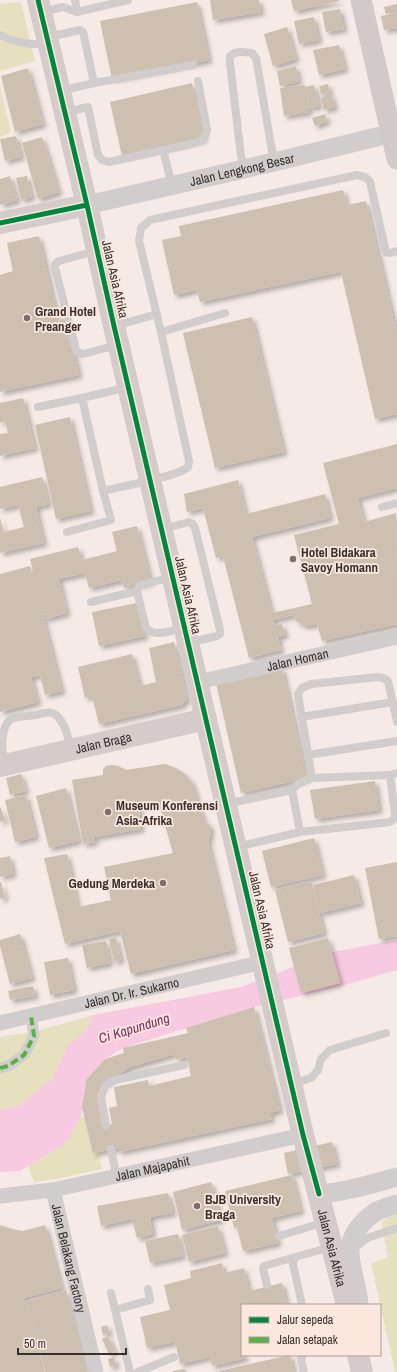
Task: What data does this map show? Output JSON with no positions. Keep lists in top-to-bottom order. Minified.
{"streets":{"main road":["Jalan Asia Afrika","Jalan Braga"],"street":["Jalan Lengkong Besar","Jalan Homan","Jalan Dr. Ir. Sukarno","Jalan Majapahit","Jalan Belakang Factory"]},"crossings":[["Jalan Lengkong Besar","Jalan Asia Afrika"],["Jalan Asia Afrika","Jalan Homan"],["Jalan Asia Afrika","Jalan Braga"],["Jalan Asia Afrika","Jalan Dr. Ir. Sukarno"],["Jalan Asia Afrika","Jalan Majapahit"],["Jalan Majapahit","Jalan Belakang Factory"]],"water":["Ci Kapundung"],"places":["Grand Hotel Preanger","Hotel Bidakara Savoy Homann","Museum Konferensi Asia-Afrika","Gedung Merdeka","BJB University Braga"],"legend":["Jalur sepeda","Jalan setapak"],"scale_bar":"50 m"}
